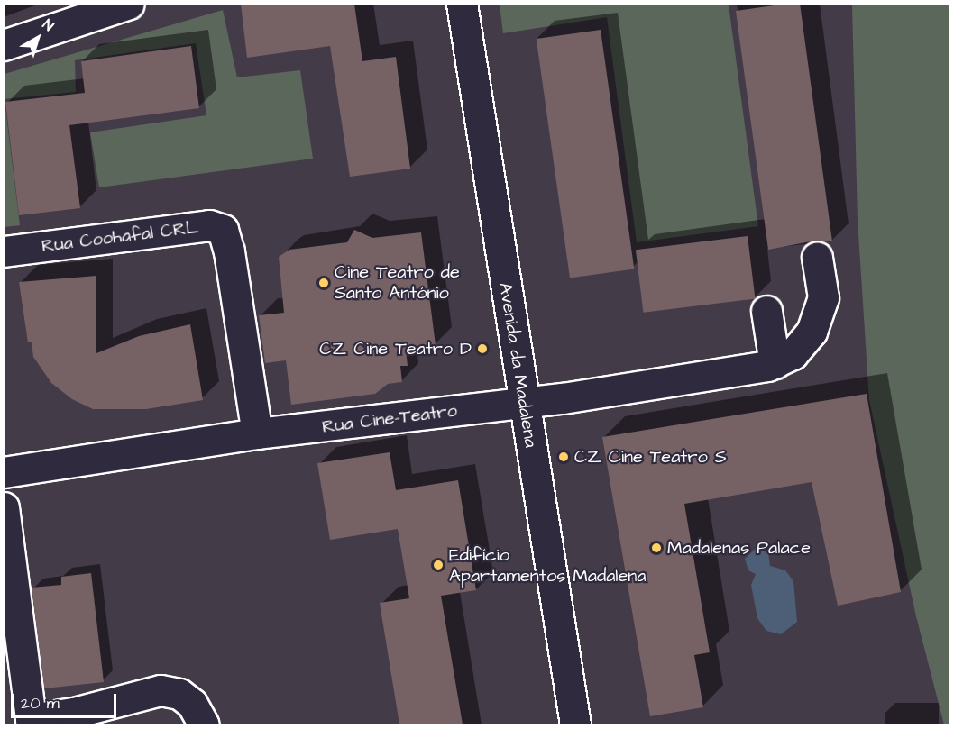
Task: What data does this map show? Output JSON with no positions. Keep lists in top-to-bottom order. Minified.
{"streets":{"street":["Rua Coohafal CRL","Avenida da Madalena","Rua Cine-Teatro"]},"crossings":[["Rua Coohafal CRL","Rua Cine-Teatro"],["Avenida da Madalena","Rua Cine-Teatro"]],"places":["Cine Teatro de Santo António","CZ Cine Teatro D","CZ Cine Teatro S","Madalenas Palace","Edifício Apartamentos Madalena"],"scale_bar":"20 m","north":"top right"}
